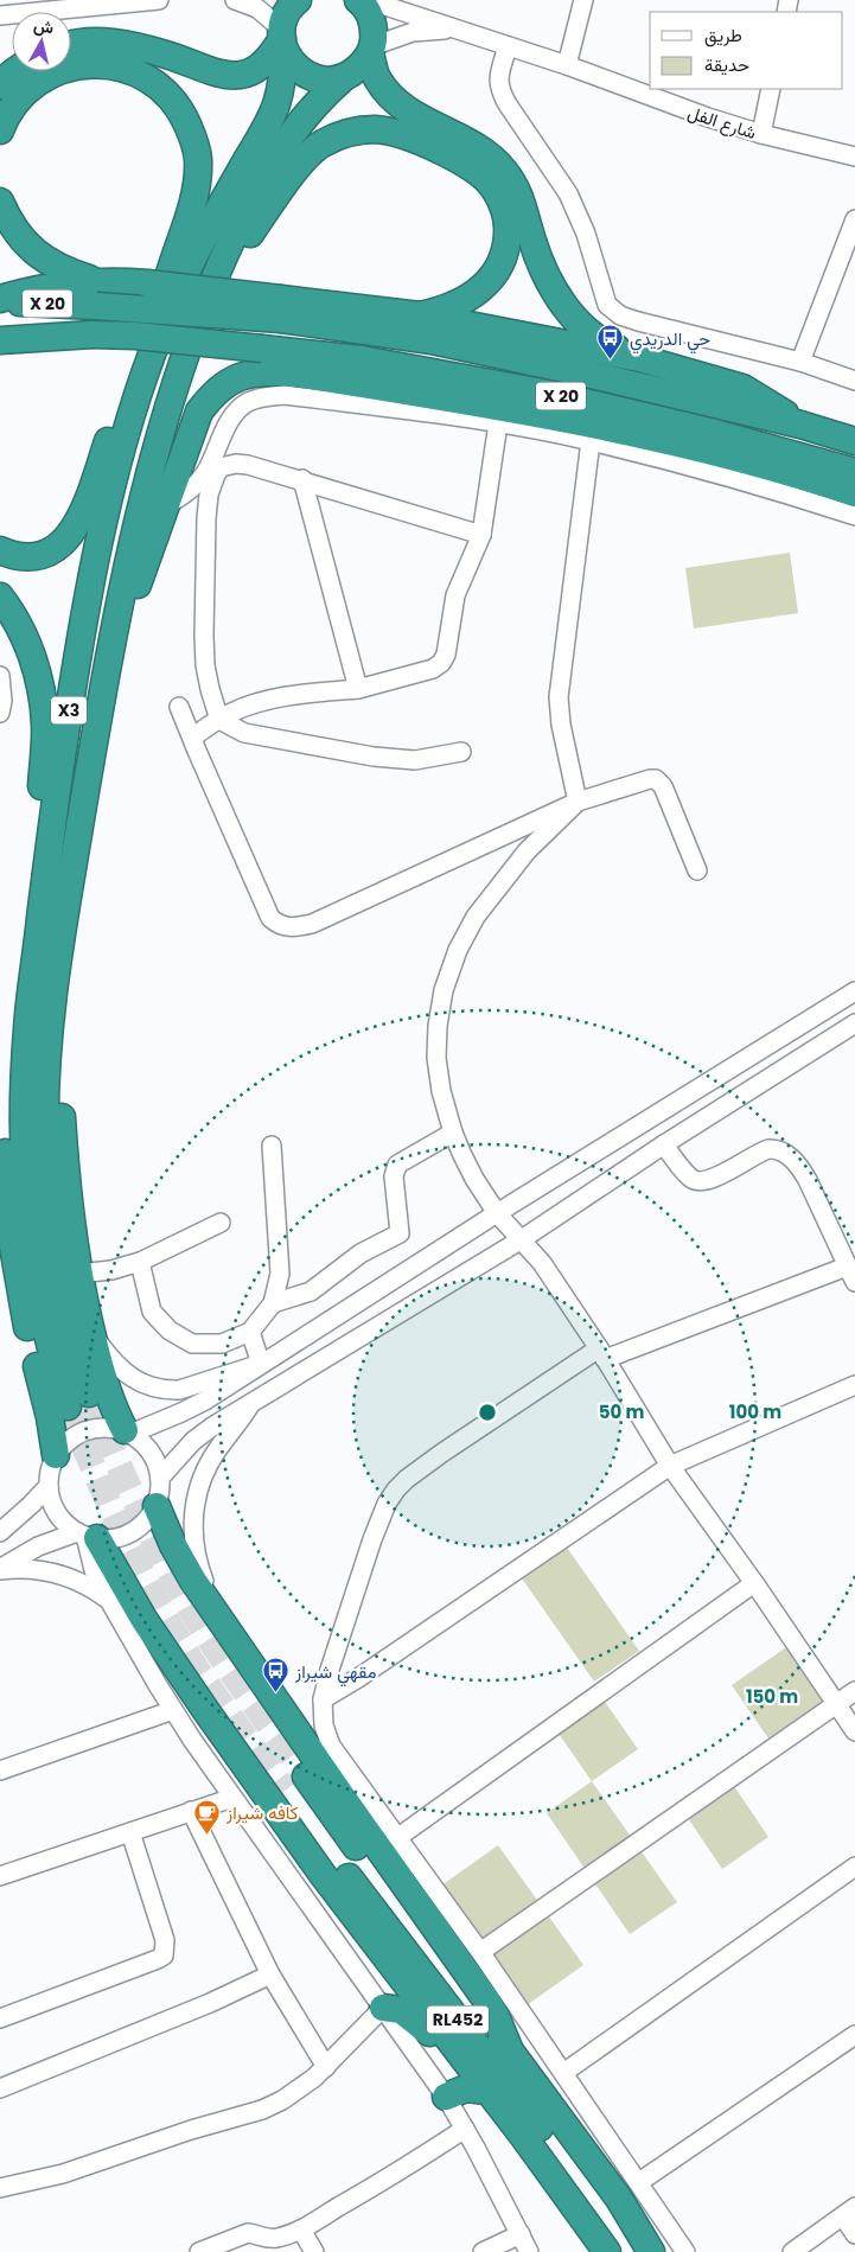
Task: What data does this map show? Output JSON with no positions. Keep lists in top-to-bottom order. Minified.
{"streets":{"highway":["X 20","X3","RL452"],"street":["شارع الفل"]},"places":{"bus stop":["حي الدريدي","مقهي شيراز"],"cafe":["کافه شيراز"]},"legend":["طريق","حديقة"],"north":"top","rings":["50 m","100 m","150 m"]}
